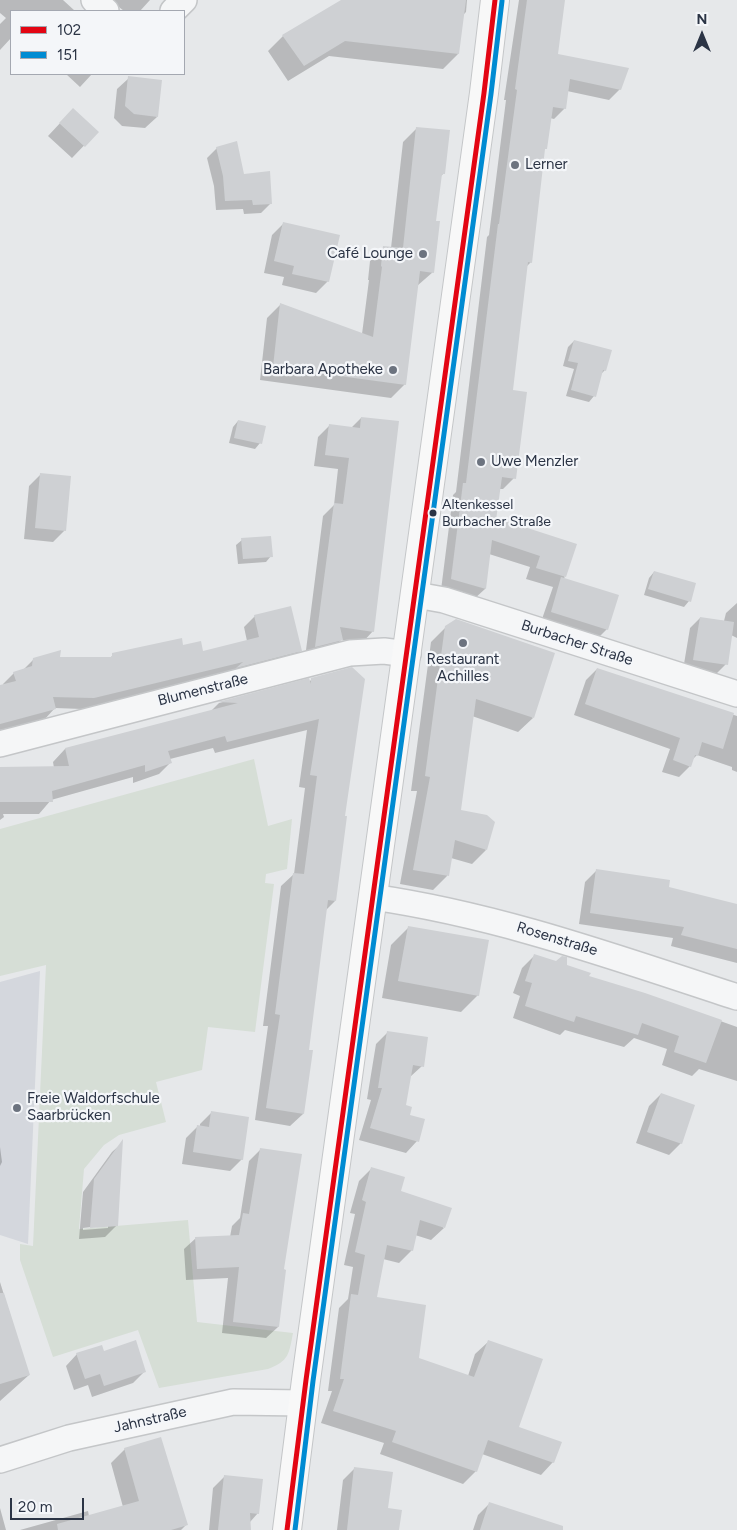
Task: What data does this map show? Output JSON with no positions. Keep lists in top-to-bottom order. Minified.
{"streets":{"street":["Burbacher Straße","Blumenstraße","Rosenstraße","Jahnstraße"]},"places":["Lerner","Café Lounge","Barbara Apotheke","Uwe Menzler","Altenkessel Burbacher Straße","Restaurant Achilles","Freie Waldorfschule Saarbrücken"],"lines":["transit line 102","transit line 151"],"legend":["102","151"],"scale_bar":"20 m","north":"top"}
